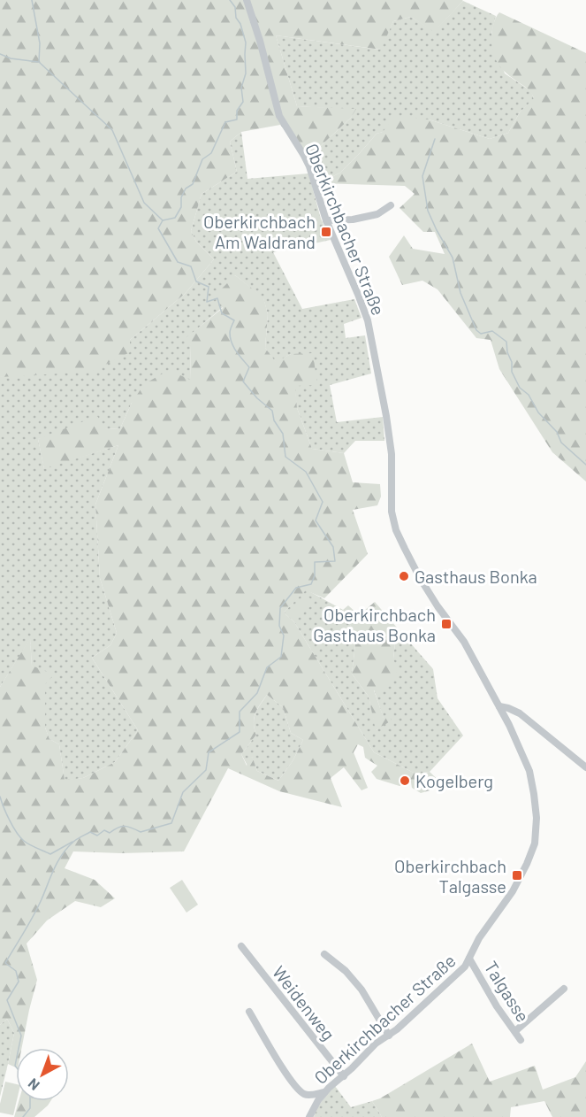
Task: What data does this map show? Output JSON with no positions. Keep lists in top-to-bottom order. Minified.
{"streets":{"street":["Oberkirchbacher Straße","Talgasse","Weidenweg"]},"crossings":[["Oberkirchbacher Straße","Talgasse"],["Oberkirchbacher Straße","Weidenweg"]],"places":{"transit":["Oberkirchbach Am Waldrand","Oberkirchbach Gasthaus Bonka","Oberkirchbach Talgasse"],"other":["Gasthaus Bonka","Kogelberg"]},"north":"bottom left"}
